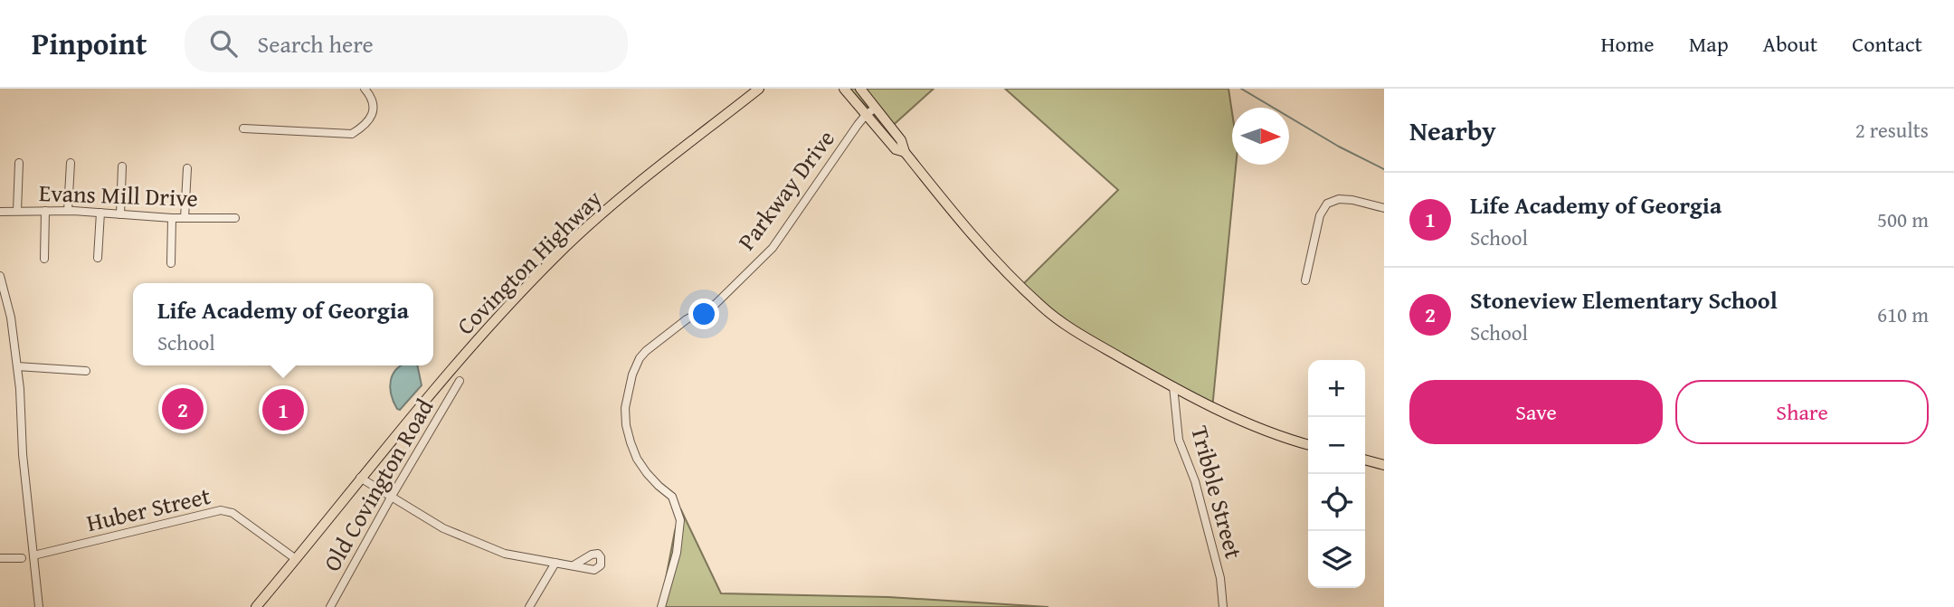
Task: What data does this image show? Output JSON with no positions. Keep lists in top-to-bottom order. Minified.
{"streets":{"main road":["Covington Highway"],"street":["Parkway Drive","Evans Mill Drive","Old Covington Road","Tribble Street","Huber Street"]},"crossings":[["Covington Highway","Huber Street"]],"north":"right","page":{"header":"Pinpoint","search":"Search here","nav":["Home","Map","About","Contact"],"heading":["Nearby","2 results"],"list":[{"mark":"1","name":"Life Academy of Georgia","note":"School","value":"500 m"},{"mark":"2","name":"Stoneview Elementary School","note":"School","value":"610 m"}],"popup":["Life Academy of Georgia","School"],"map_buttons":["+","−"],"buttons":["Save","Share"],"pins":["2","1"]}}
